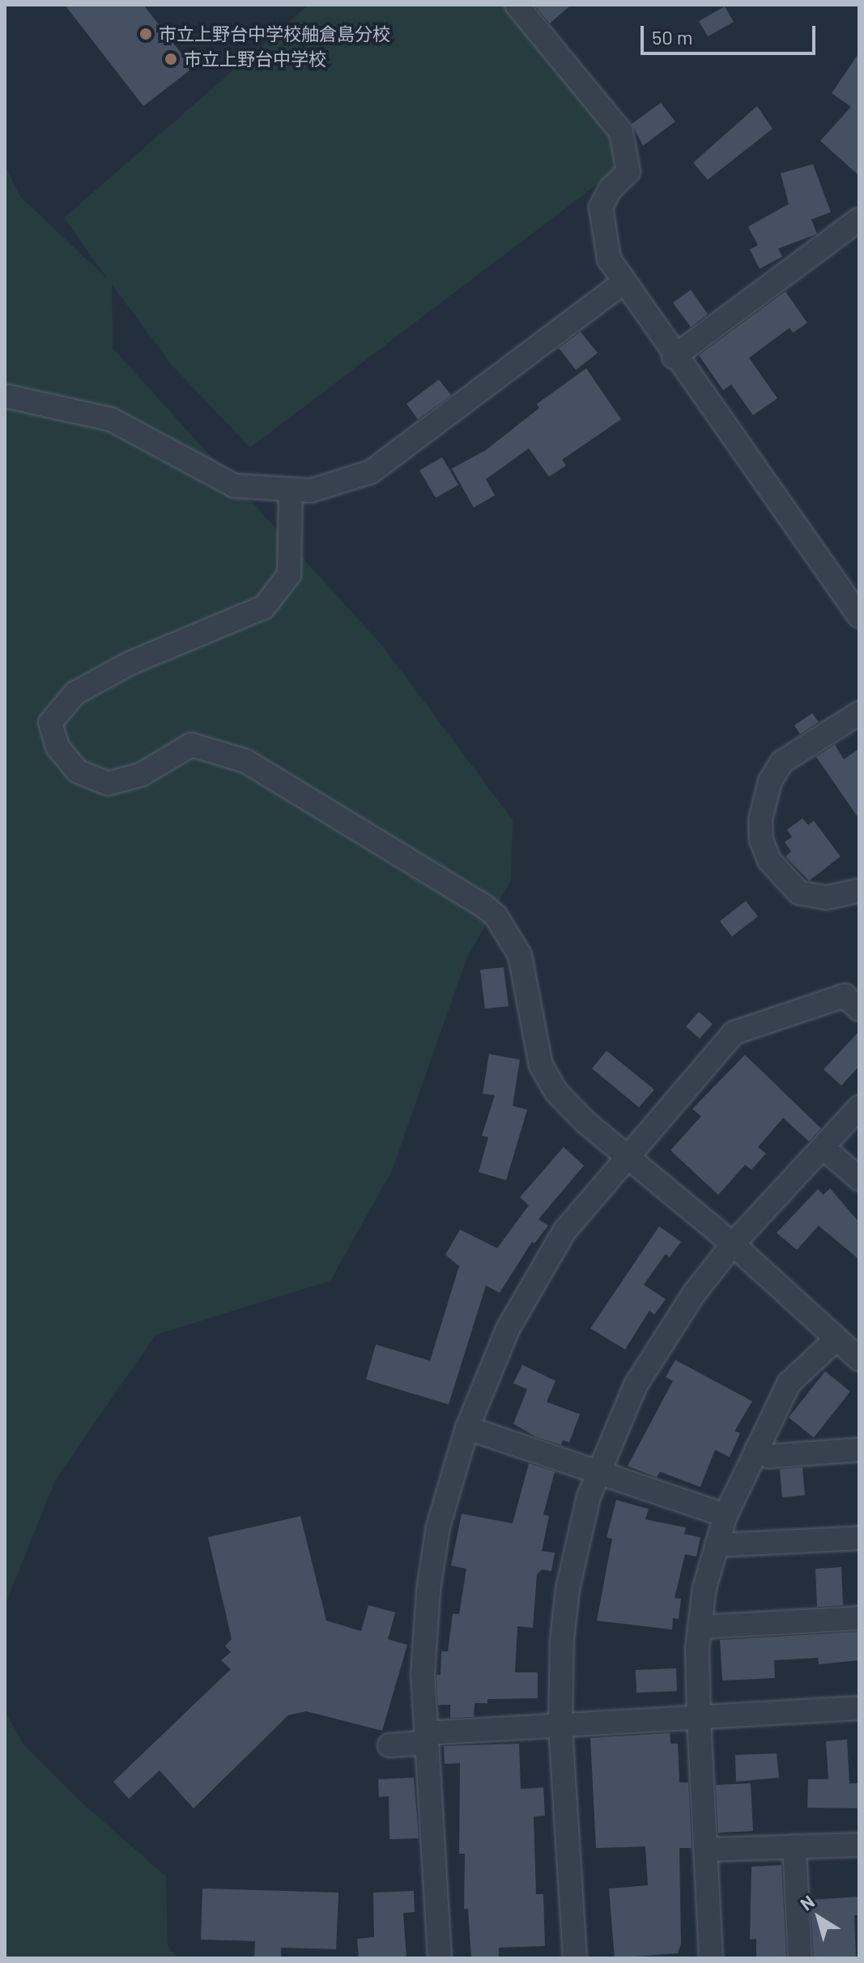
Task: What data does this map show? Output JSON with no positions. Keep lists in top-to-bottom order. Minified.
{"places":["市立上野台中学校舳倉島分校","市立上野台中学校"],"scale_bar":"50 m","north":"top left"}
